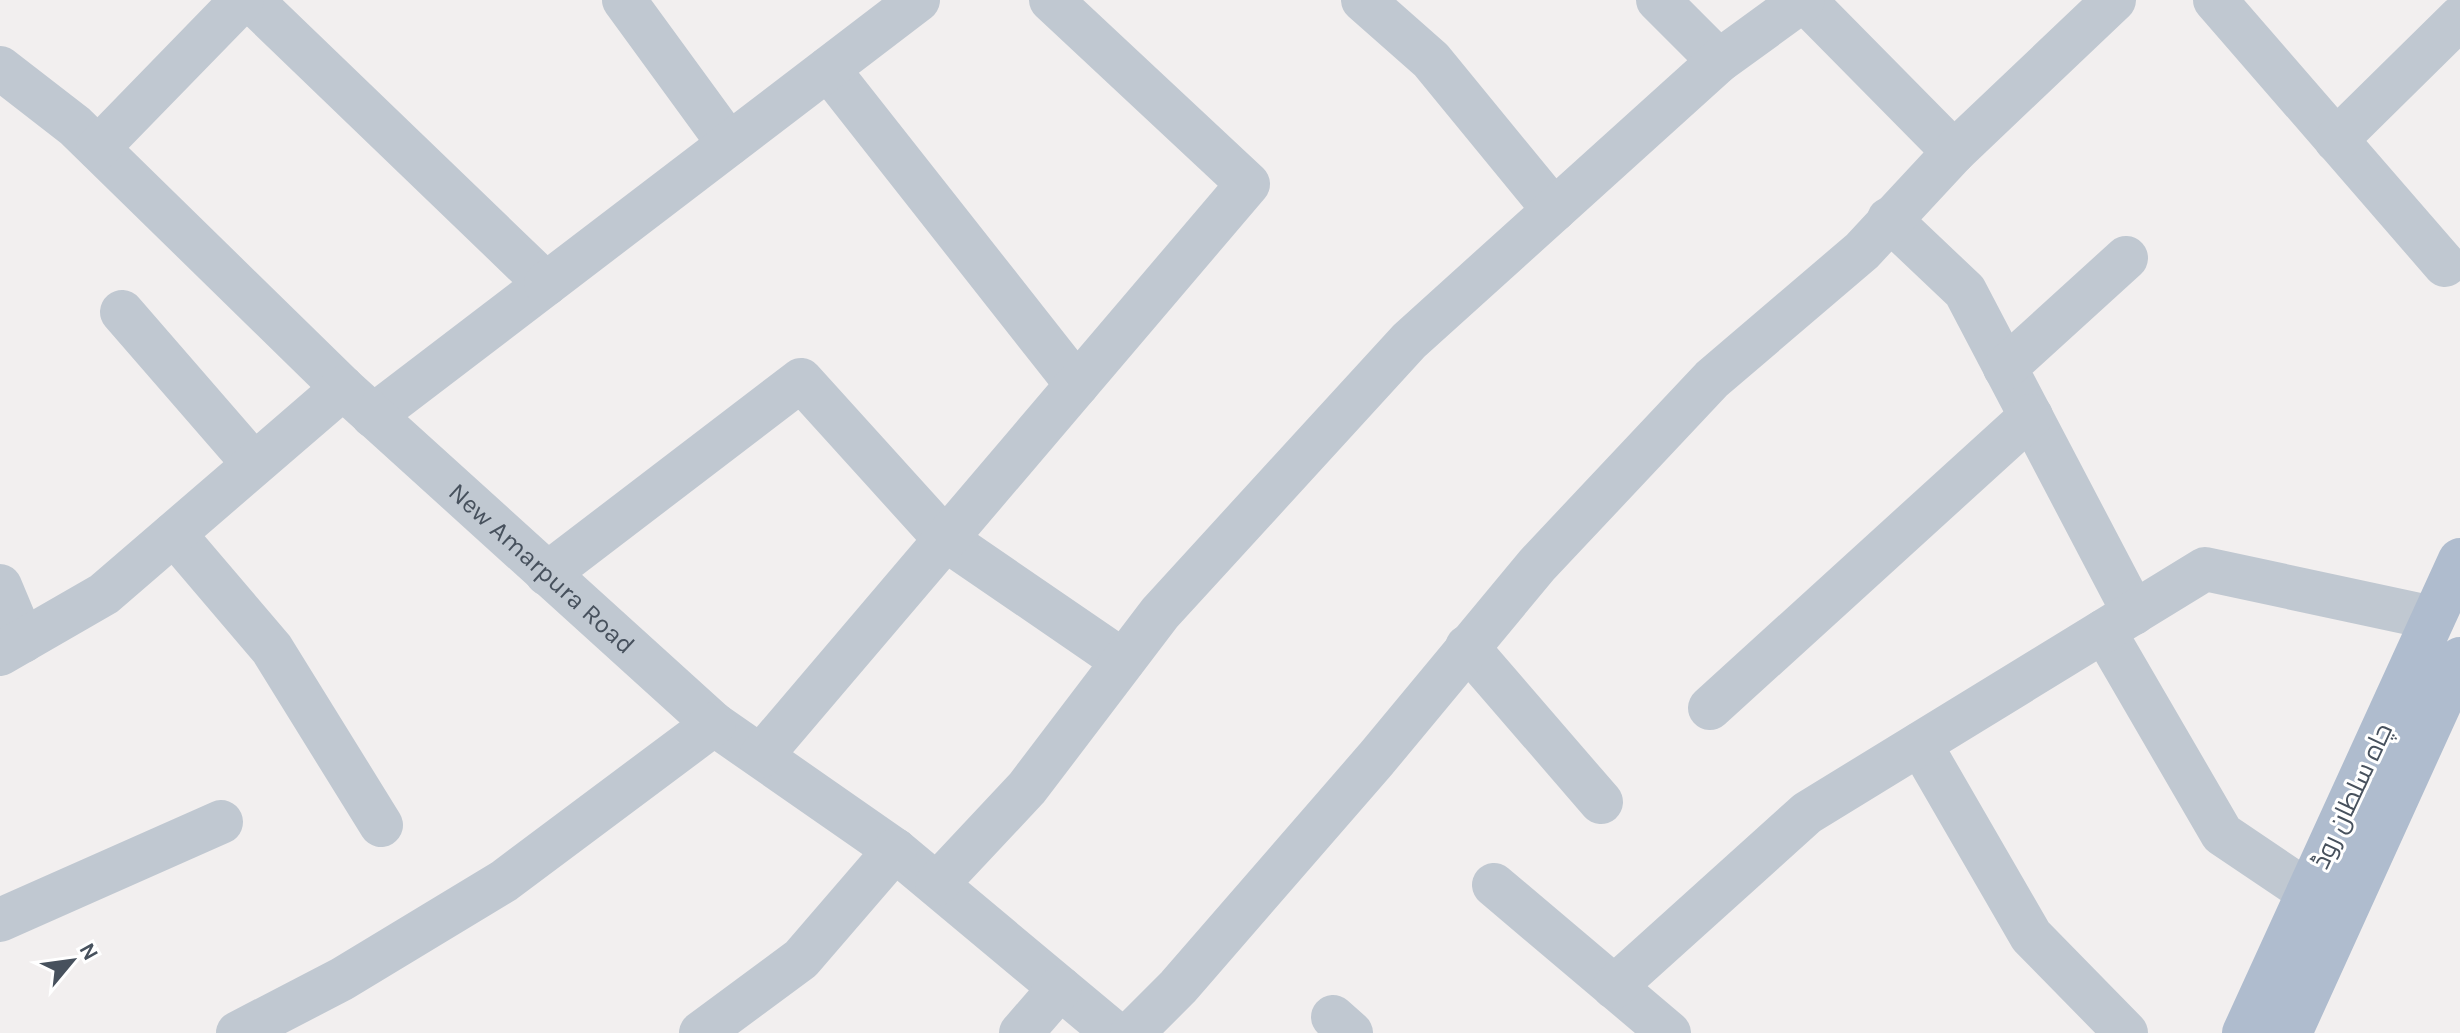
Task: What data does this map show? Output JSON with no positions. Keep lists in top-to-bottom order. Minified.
{"streets":{"main road":["چاہ سلطان روڈ"],"street":["New Amarpura Road"]},"north":"top right"}
